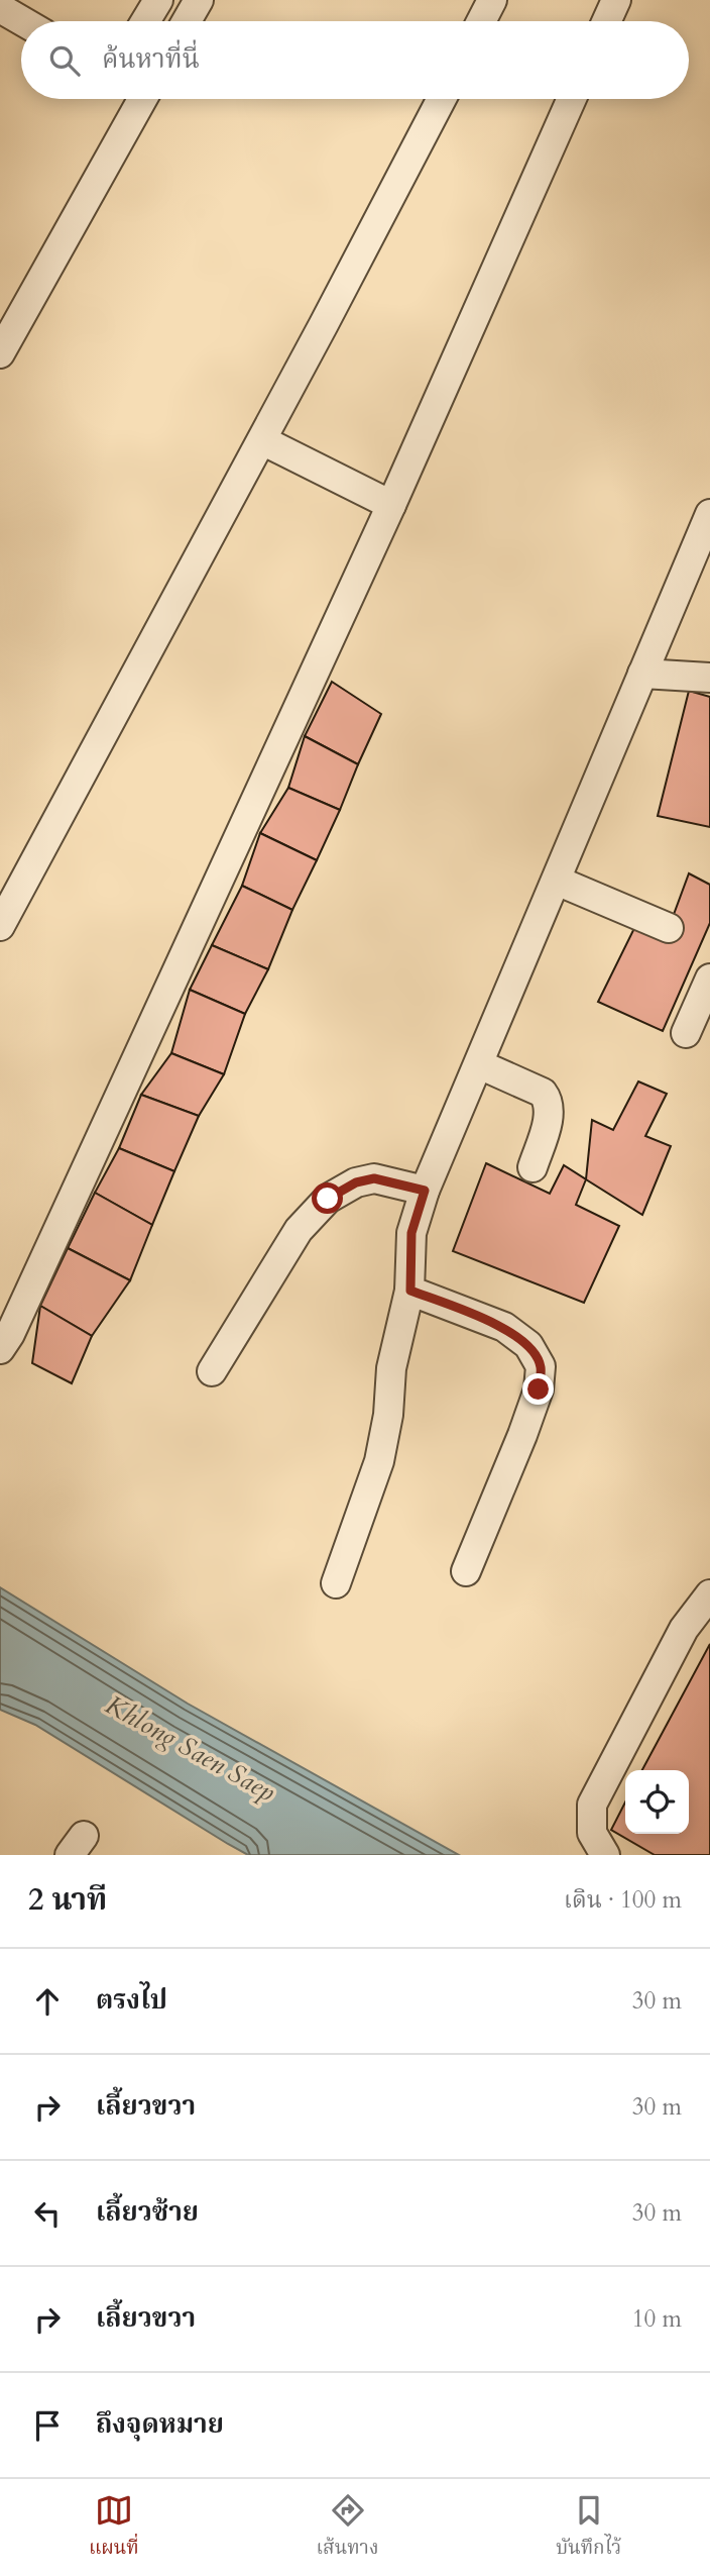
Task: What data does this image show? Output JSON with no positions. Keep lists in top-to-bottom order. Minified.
{"water":["Khlong Saen Saep"],"page":{"search":"ค้นหาที่นี่","heading":["2 นาที","เดิน · 100 m"],"list":[["ตรงไป","30 m"],["เลี้ยวขวา","30 m"],["เลี้ยวซ้าย","30 m"],["เลี้ยวขวา","10 m"],"ถึงจุดหมาย"],"nav":["แผนที่","เส้นทาง","บันทึกไว้"]}}
